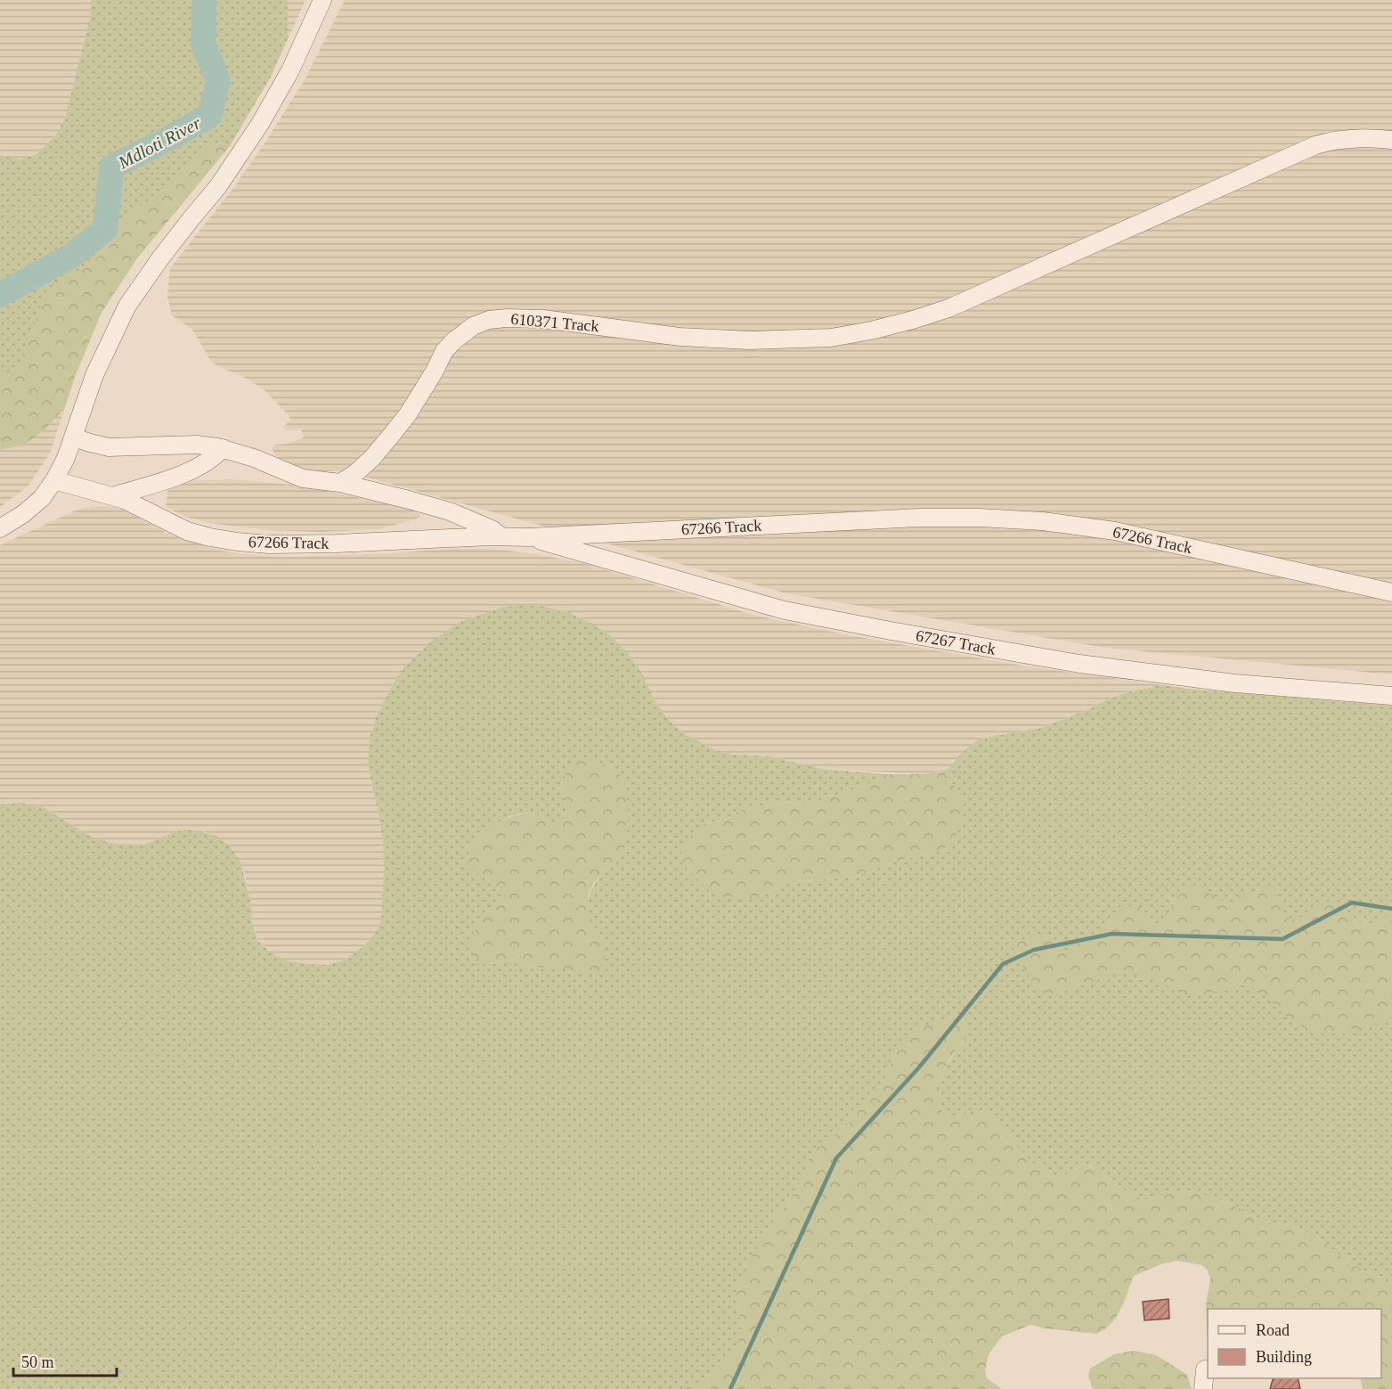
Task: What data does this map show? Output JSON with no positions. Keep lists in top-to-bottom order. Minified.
{"streets":{"street":["610371 Track","67266 Track","67267 Track"]},"crossings":[["67266 Track","67267 Track"]],"water":["Mdloti River"],"legend":["Road","Building"],"scale_bar":"50 m"}
